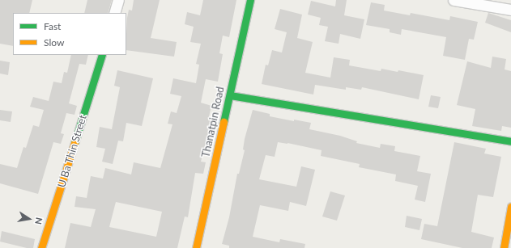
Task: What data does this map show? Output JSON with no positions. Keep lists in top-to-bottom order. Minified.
{"streets":{"street":["Thanatpin Road","U Ba Thin Street"]},"legend":["Fast","Slow"],"north":"right"}
